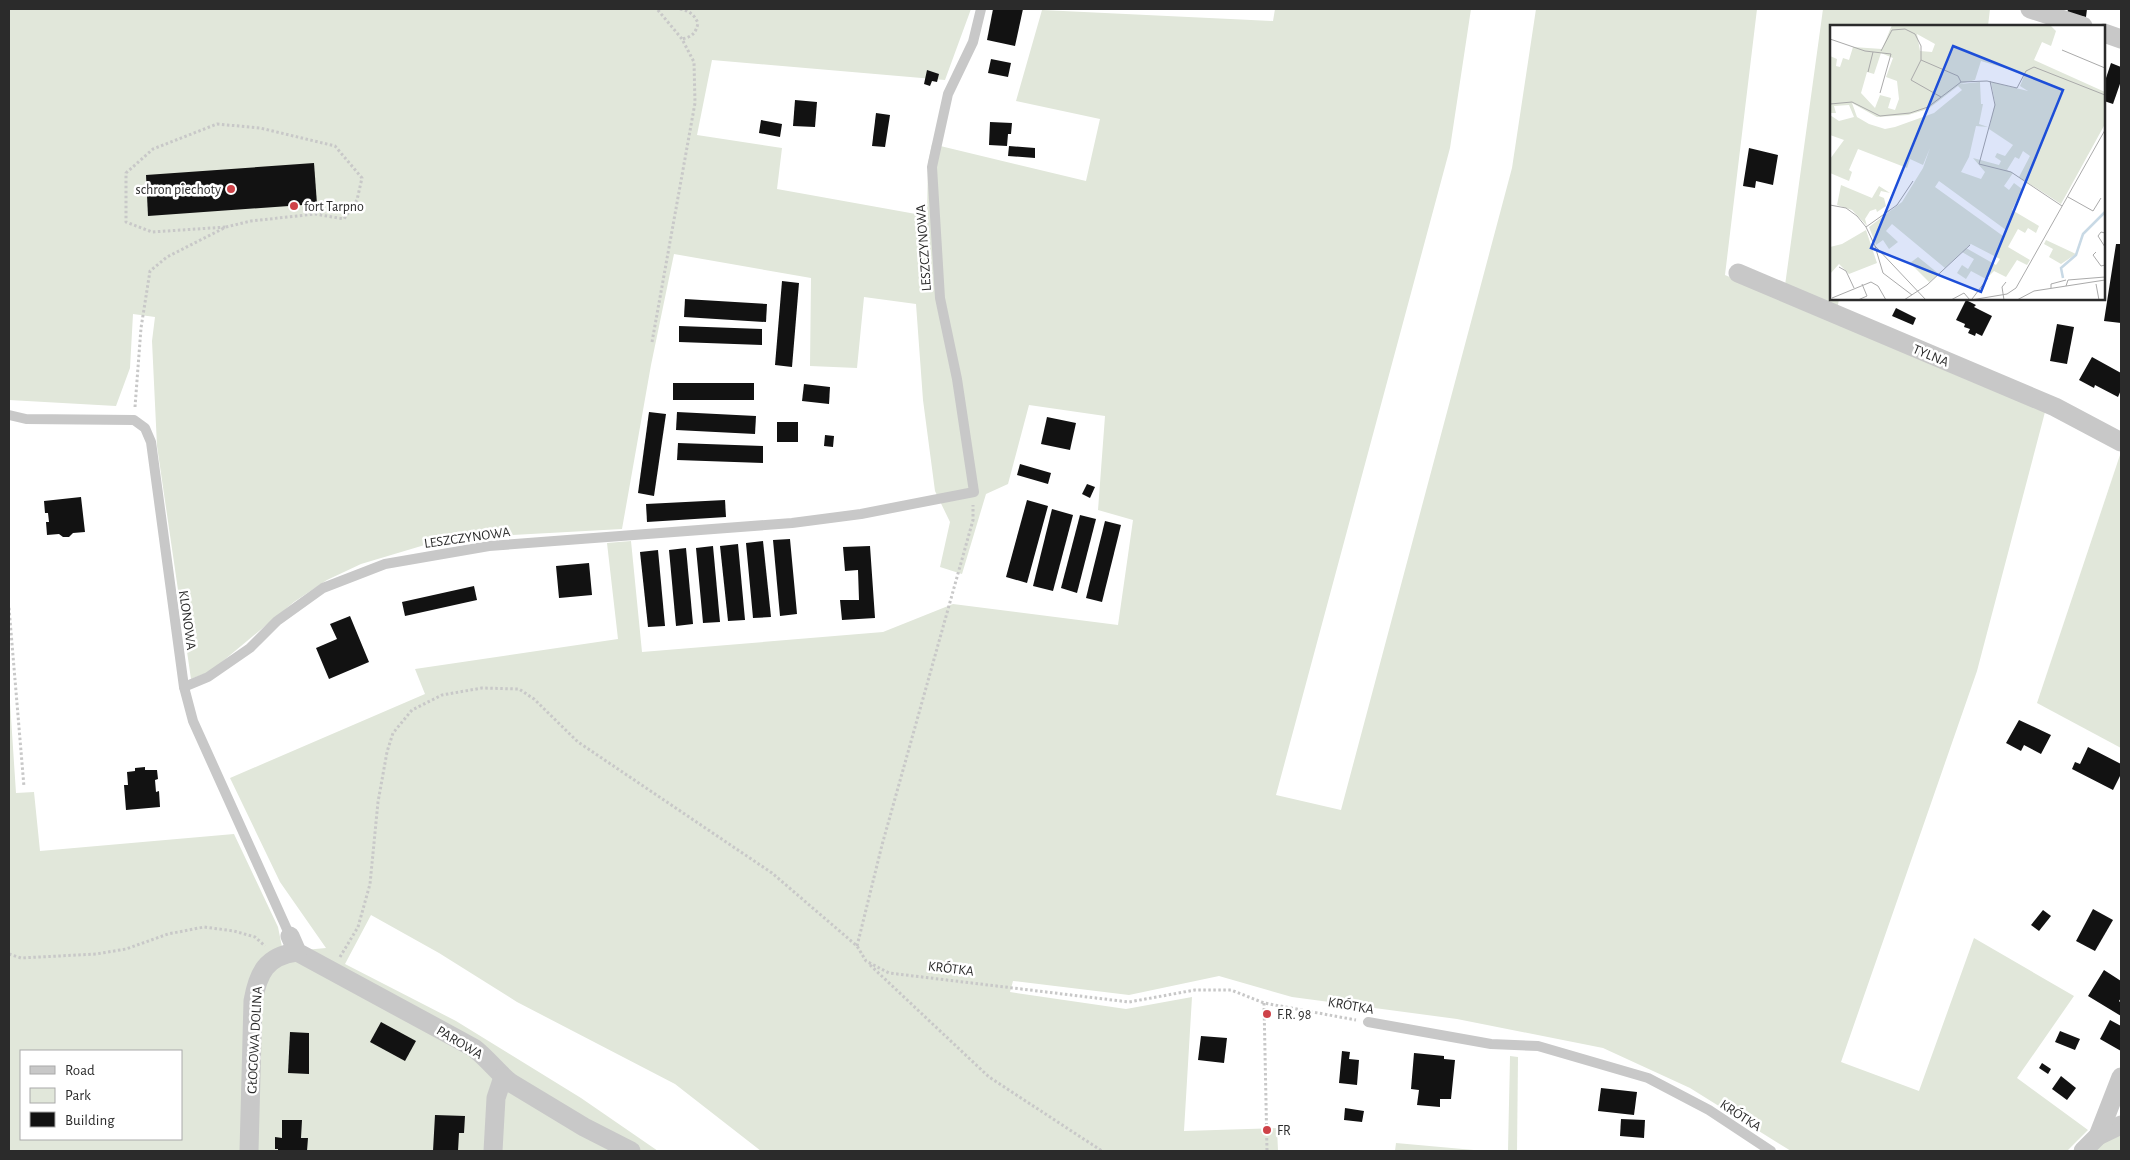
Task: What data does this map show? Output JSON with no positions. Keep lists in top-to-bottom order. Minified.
{"streets":{"street":["TYLNA","GŁOGOWA DOLINA","PAROWA"],"lane":["LESZCZYNOWA","KLONOWA","KRÓTKA"]},"crossings":[["LESZCZYNOWA","KLONOWA"],["KLONOWA","GŁOGOWA DOLINA"],["KLONOWA","PAROWA"],["GŁOGOWA DOLINA","PAROWA"]],"places":["schron piechoty","fort Tarpno","F.R. 98","FR"],"legend":["Road","Park","Building"]}
